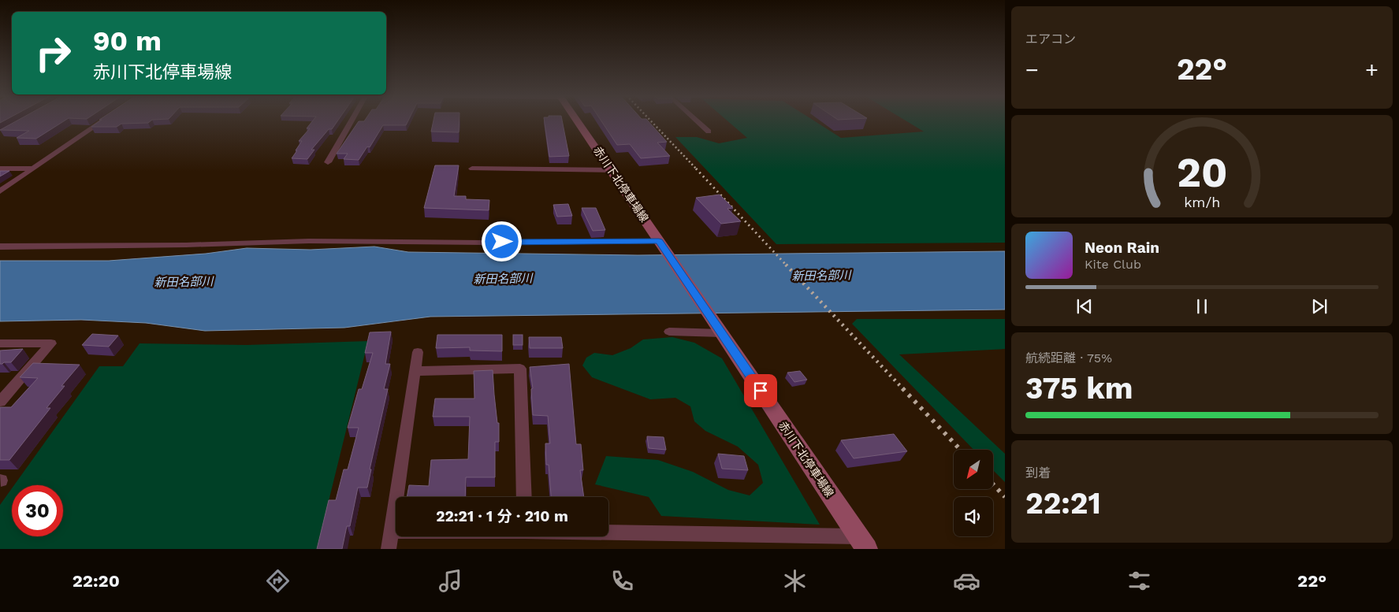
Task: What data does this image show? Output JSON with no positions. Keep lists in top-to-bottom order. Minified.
{"streets":{"main road":["赤川下北停車場線"]},"water":["新田名部川"],"north":"bottom left","page":{"tile":["エアコン",["航続距離 · 75%","375 km"],["到着","22:21"]],"turn":["90 m","赤川下北停車場線"],"heat":["−","22°","+"],"song":["Neon Rain","Kite Club"],"limit":"30","trip":"22:21 · 1 分 · 210 m","tabs":["22:20","22°"],"gauge":["20","km/h"]}}
